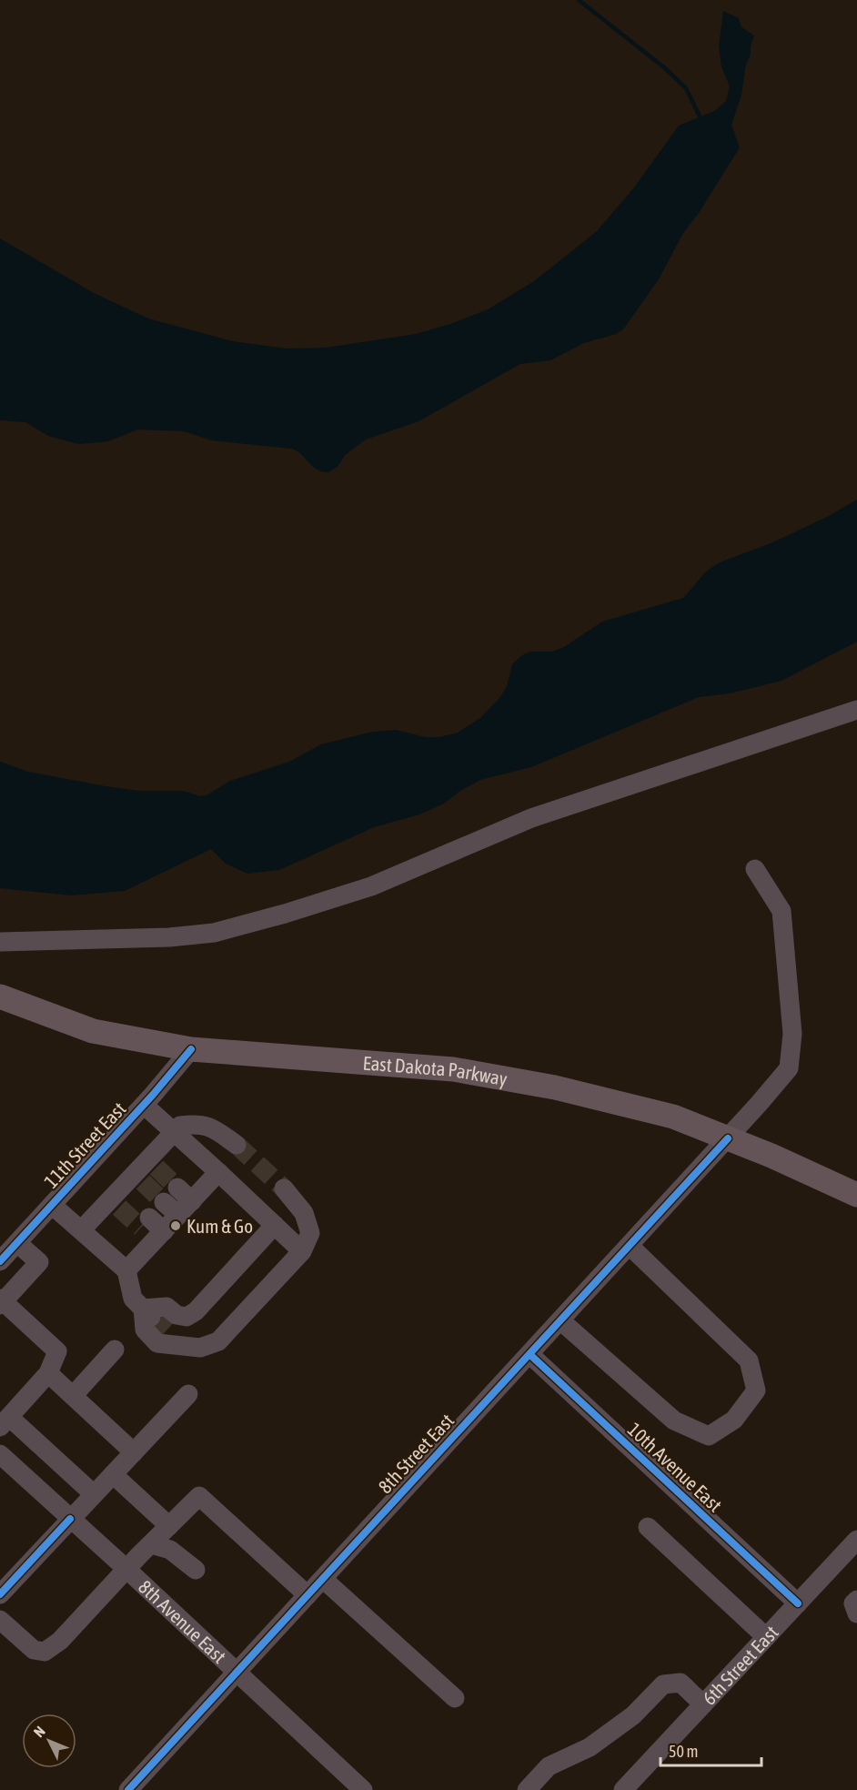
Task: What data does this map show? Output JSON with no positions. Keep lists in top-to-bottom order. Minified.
{"streets":{"main road":["East Dakota Parkway"],"street":["11th Street East","8th Street East","10th Avenue East","8th Avenue East","6th Street East"]},"crossings":[["East Dakota Parkway","11th Street East"],["East Dakota Parkway","8th Street East"],["8th Street East","10th Avenue East"],["8th Street East","8th Avenue East"],["10th Avenue East","6th Street East"]],"places":["Kum & Go"],"scale_bar":"50 m","north":"top left"}
